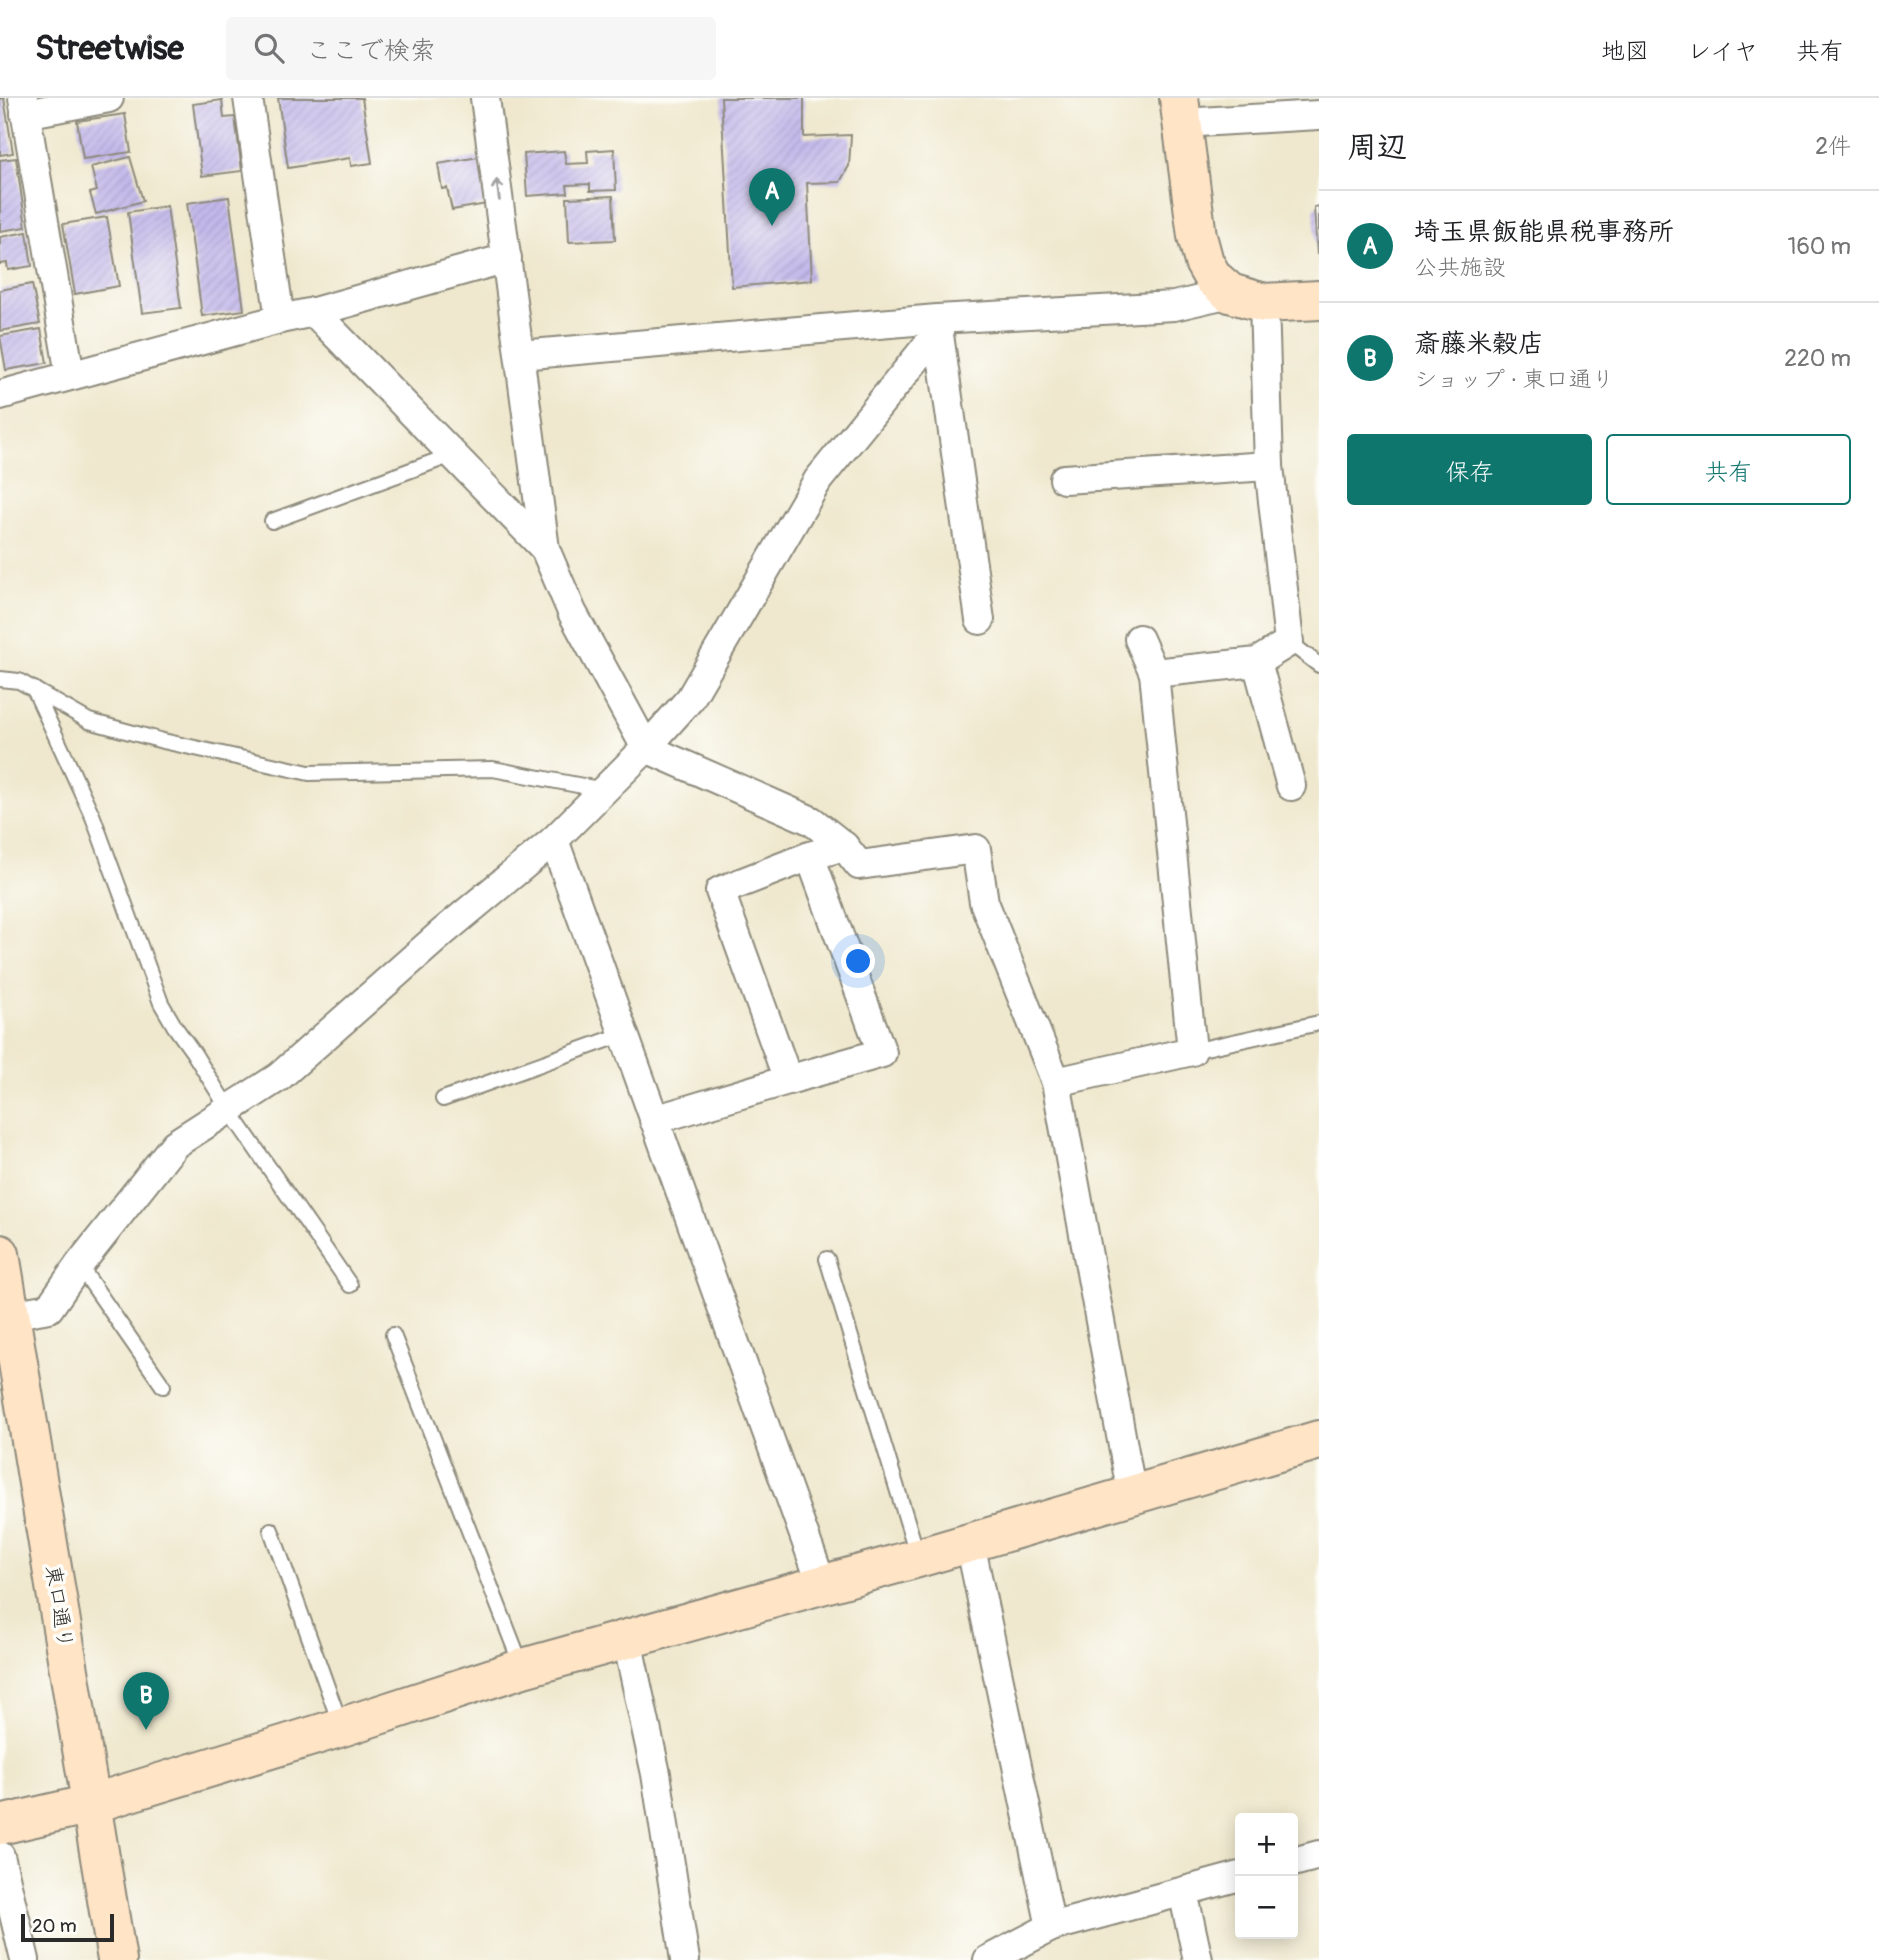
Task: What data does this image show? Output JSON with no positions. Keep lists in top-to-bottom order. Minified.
{"streets":{"street":["東口通り"]},"scale_bar":"20 m","page":{"header":"Streetwise","search":"ここで検索","nav":["地図","レイヤ","共有"],"heading":["周辺","2件"],"pins":["A","B"],"list":[{"mark":"A","name":"埼玉県飯能県税事務所","note":"公共施設","value":"160 m"},{"mark":"B","name":"斎藤米穀店","note":"ショップ · 東口通り","value":"220 m"}],"buttons":["保存","共有"],"map_buttons":["+","−"],"scale":"20 m"}}
